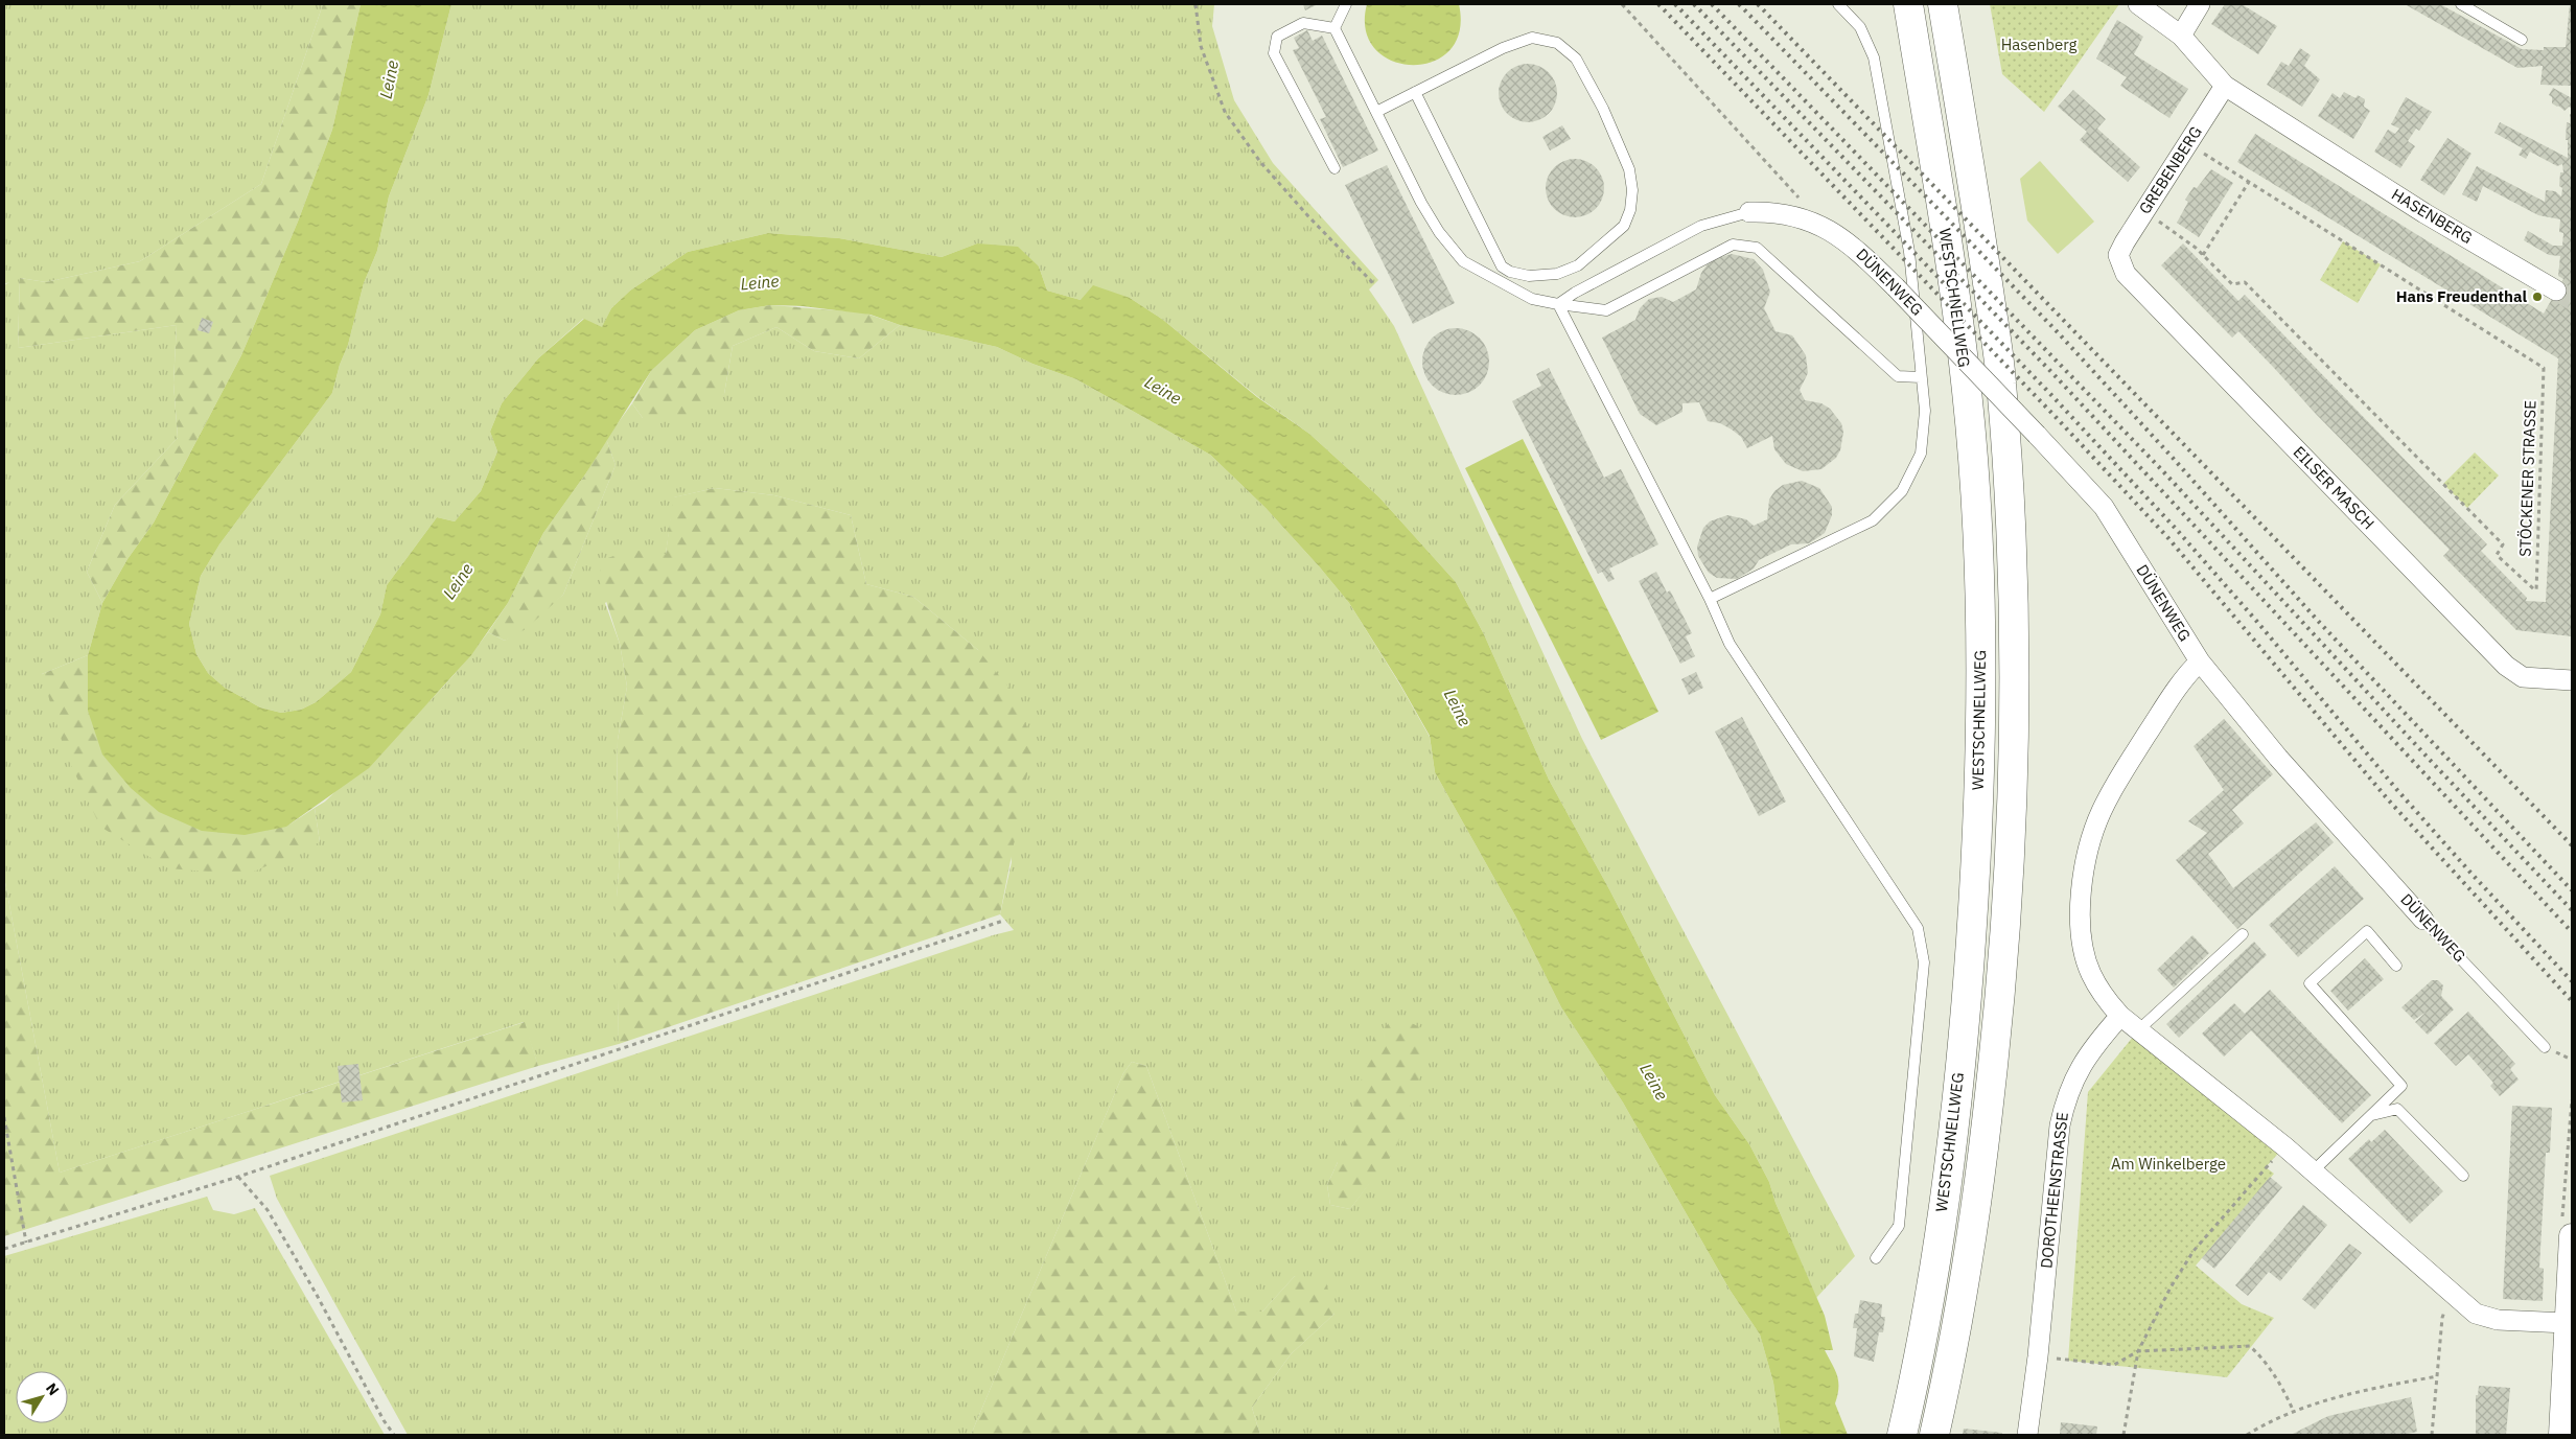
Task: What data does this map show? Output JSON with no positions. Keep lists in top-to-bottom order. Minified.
{"streets":{"highway":["WESTSCHNELLWEG"],"street":["GREBENBERG","HASENBERG","DÜNENWEG","EILSER MASCH","DOROTHEENSTRASSE"],"path":["STÖCKENER STRASSE"]},"crossings":[["GREBENBERG","HASENBERG"],["GREBENBERG","EILSER MASCH"]],"water":["Leine"],"parks":["Hasenberg","Am Winkelberge"],"places":["Hans Freudenthal"],"north":"top right"}
